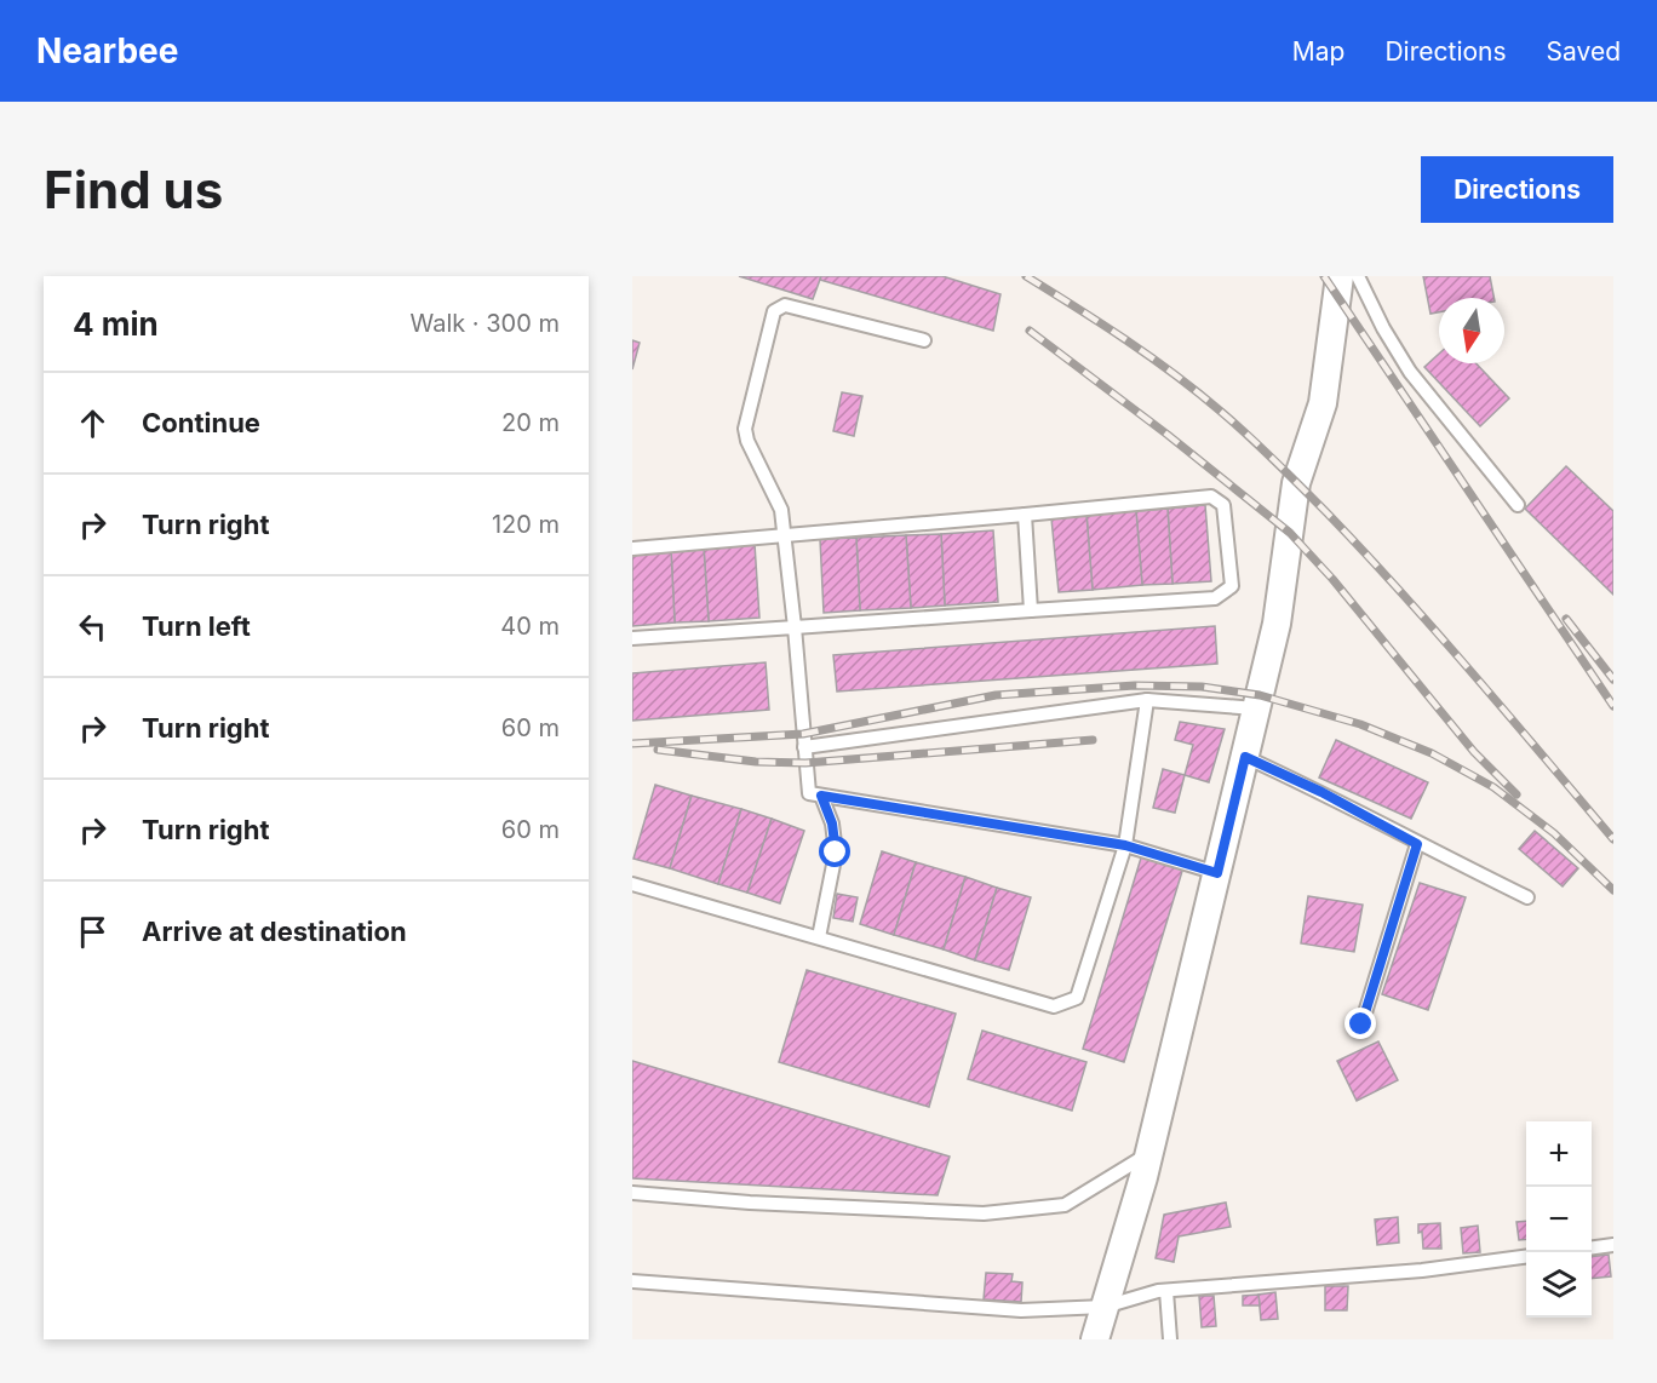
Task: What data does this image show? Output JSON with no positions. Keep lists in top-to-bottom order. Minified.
{"north":"bottom","page":{"header":"Nearbee","nav":["Map","Directions","Saved"],"buttons":"Directions","title":"Find us","heading":["4 min","Walk · 300 m"],"list":[["Continue","20 m"],["Turn right","120 m"],["Turn left","40 m"],["Turn right","60 m"],["Turn right","60 m"],"Arrive at destination"],"map_buttons":["+","−"]}}
